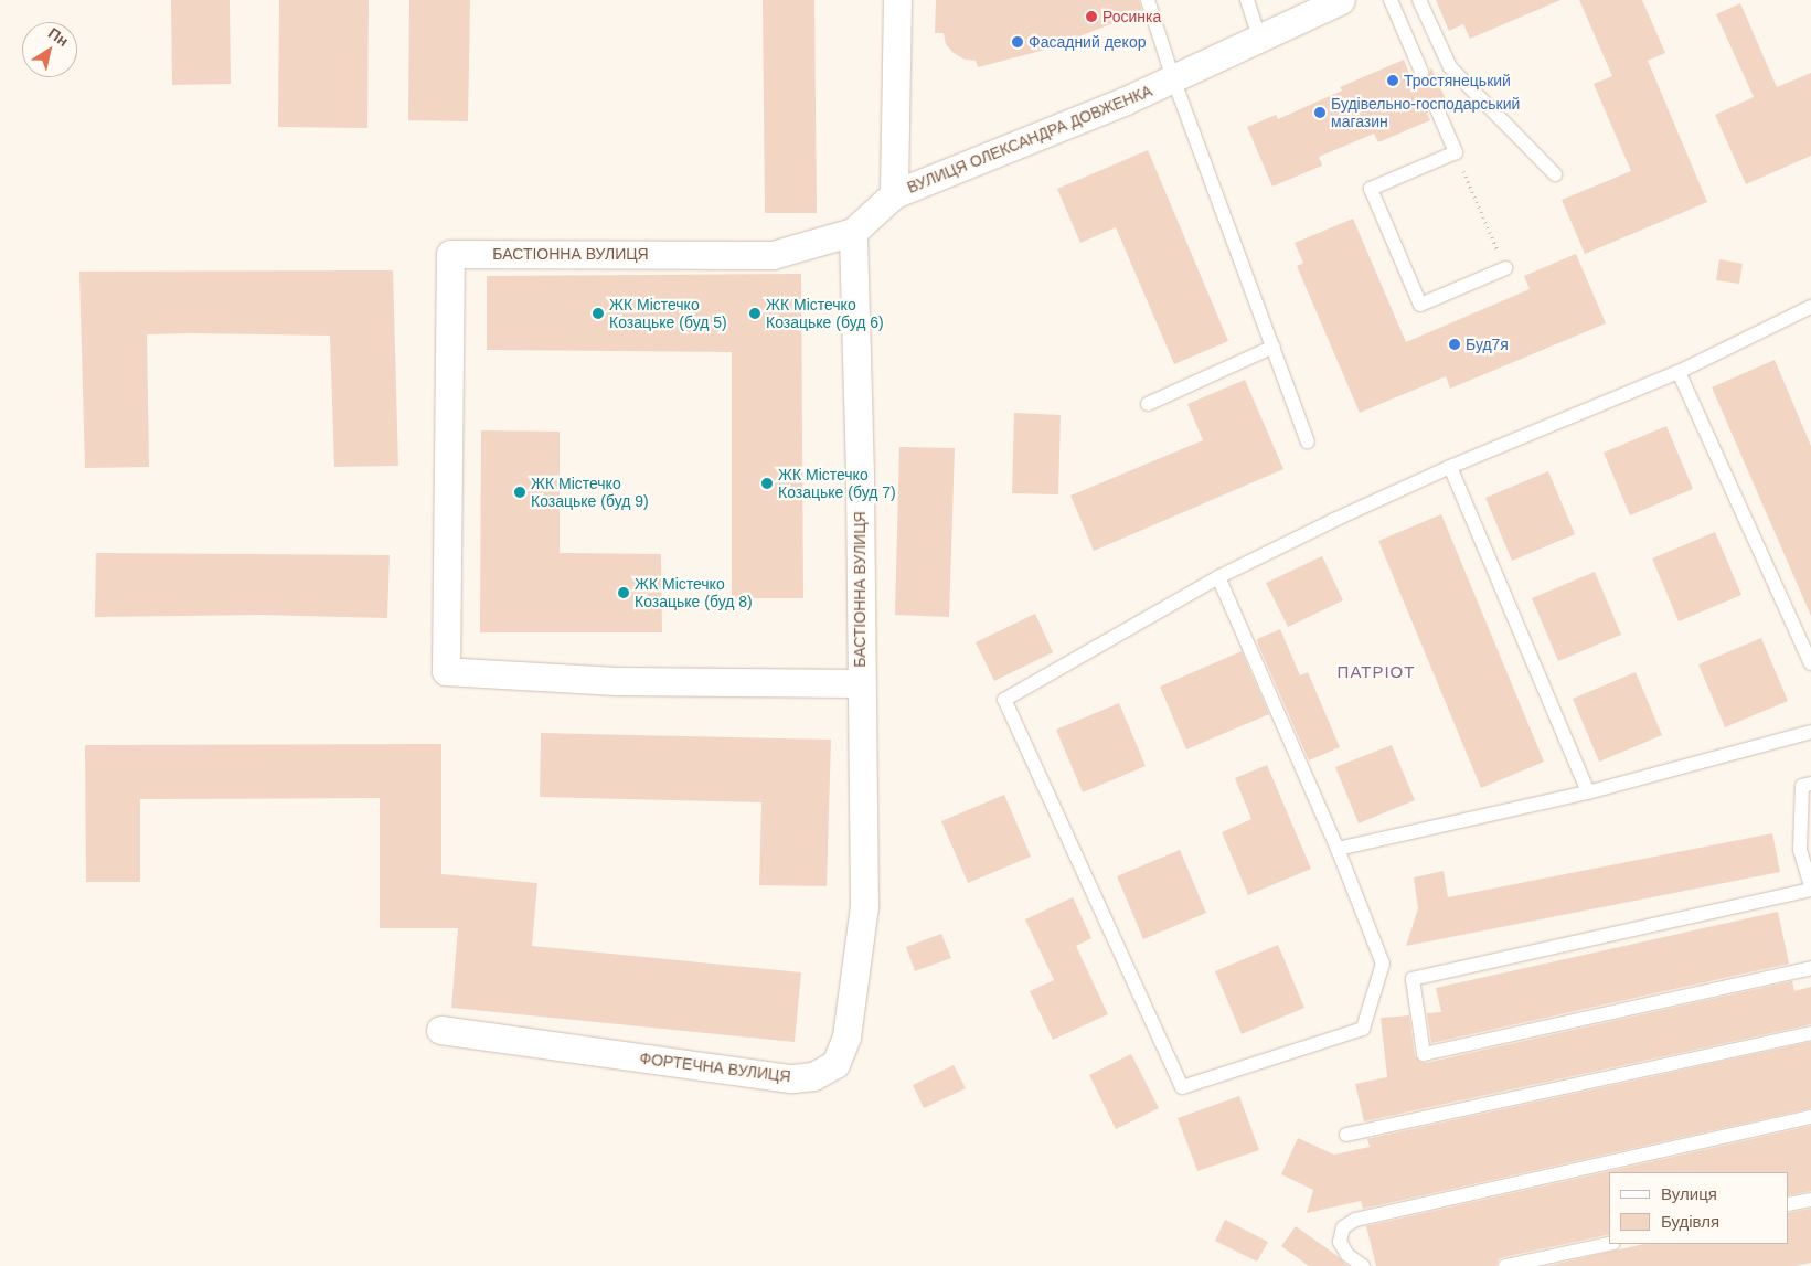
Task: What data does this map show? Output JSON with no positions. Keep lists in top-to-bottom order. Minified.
{"streets":{"street":["ВУЛИЦЯ ОЛЕКСАНДРА ДОВЖЕНКА","БАСТІОННА ВУЛИЦЯ","ФОРТЕЧНА ВУЛИЦЯ"]},"crossings":[["ВУЛИЦЯ ОЛЕКСАНДРА ДОВЖЕНКА","БАСТІОННА ВУЛИЦЯ"],["БАСТІОННА ВУЛИЦЯ","ФОРТЕЧНА ВУЛИЦЯ"]],"districts":["ПАТРІОТ"],"places":["Росинка","Фасадний декор","Тростянецький","Будівельно-господарський магазин","ЖК Містечко Козацьке (буд 5)","ЖК Містечко Козацьке (буд 6)","Буд7я","ЖК Містечко Козацьке (буд 7)","ЖК Містечко Козацьке (буд 9)","ЖК Містечко Козацьке (буд 8)"],"legend":["Вулиця","Будівля"],"north":"top right"}
